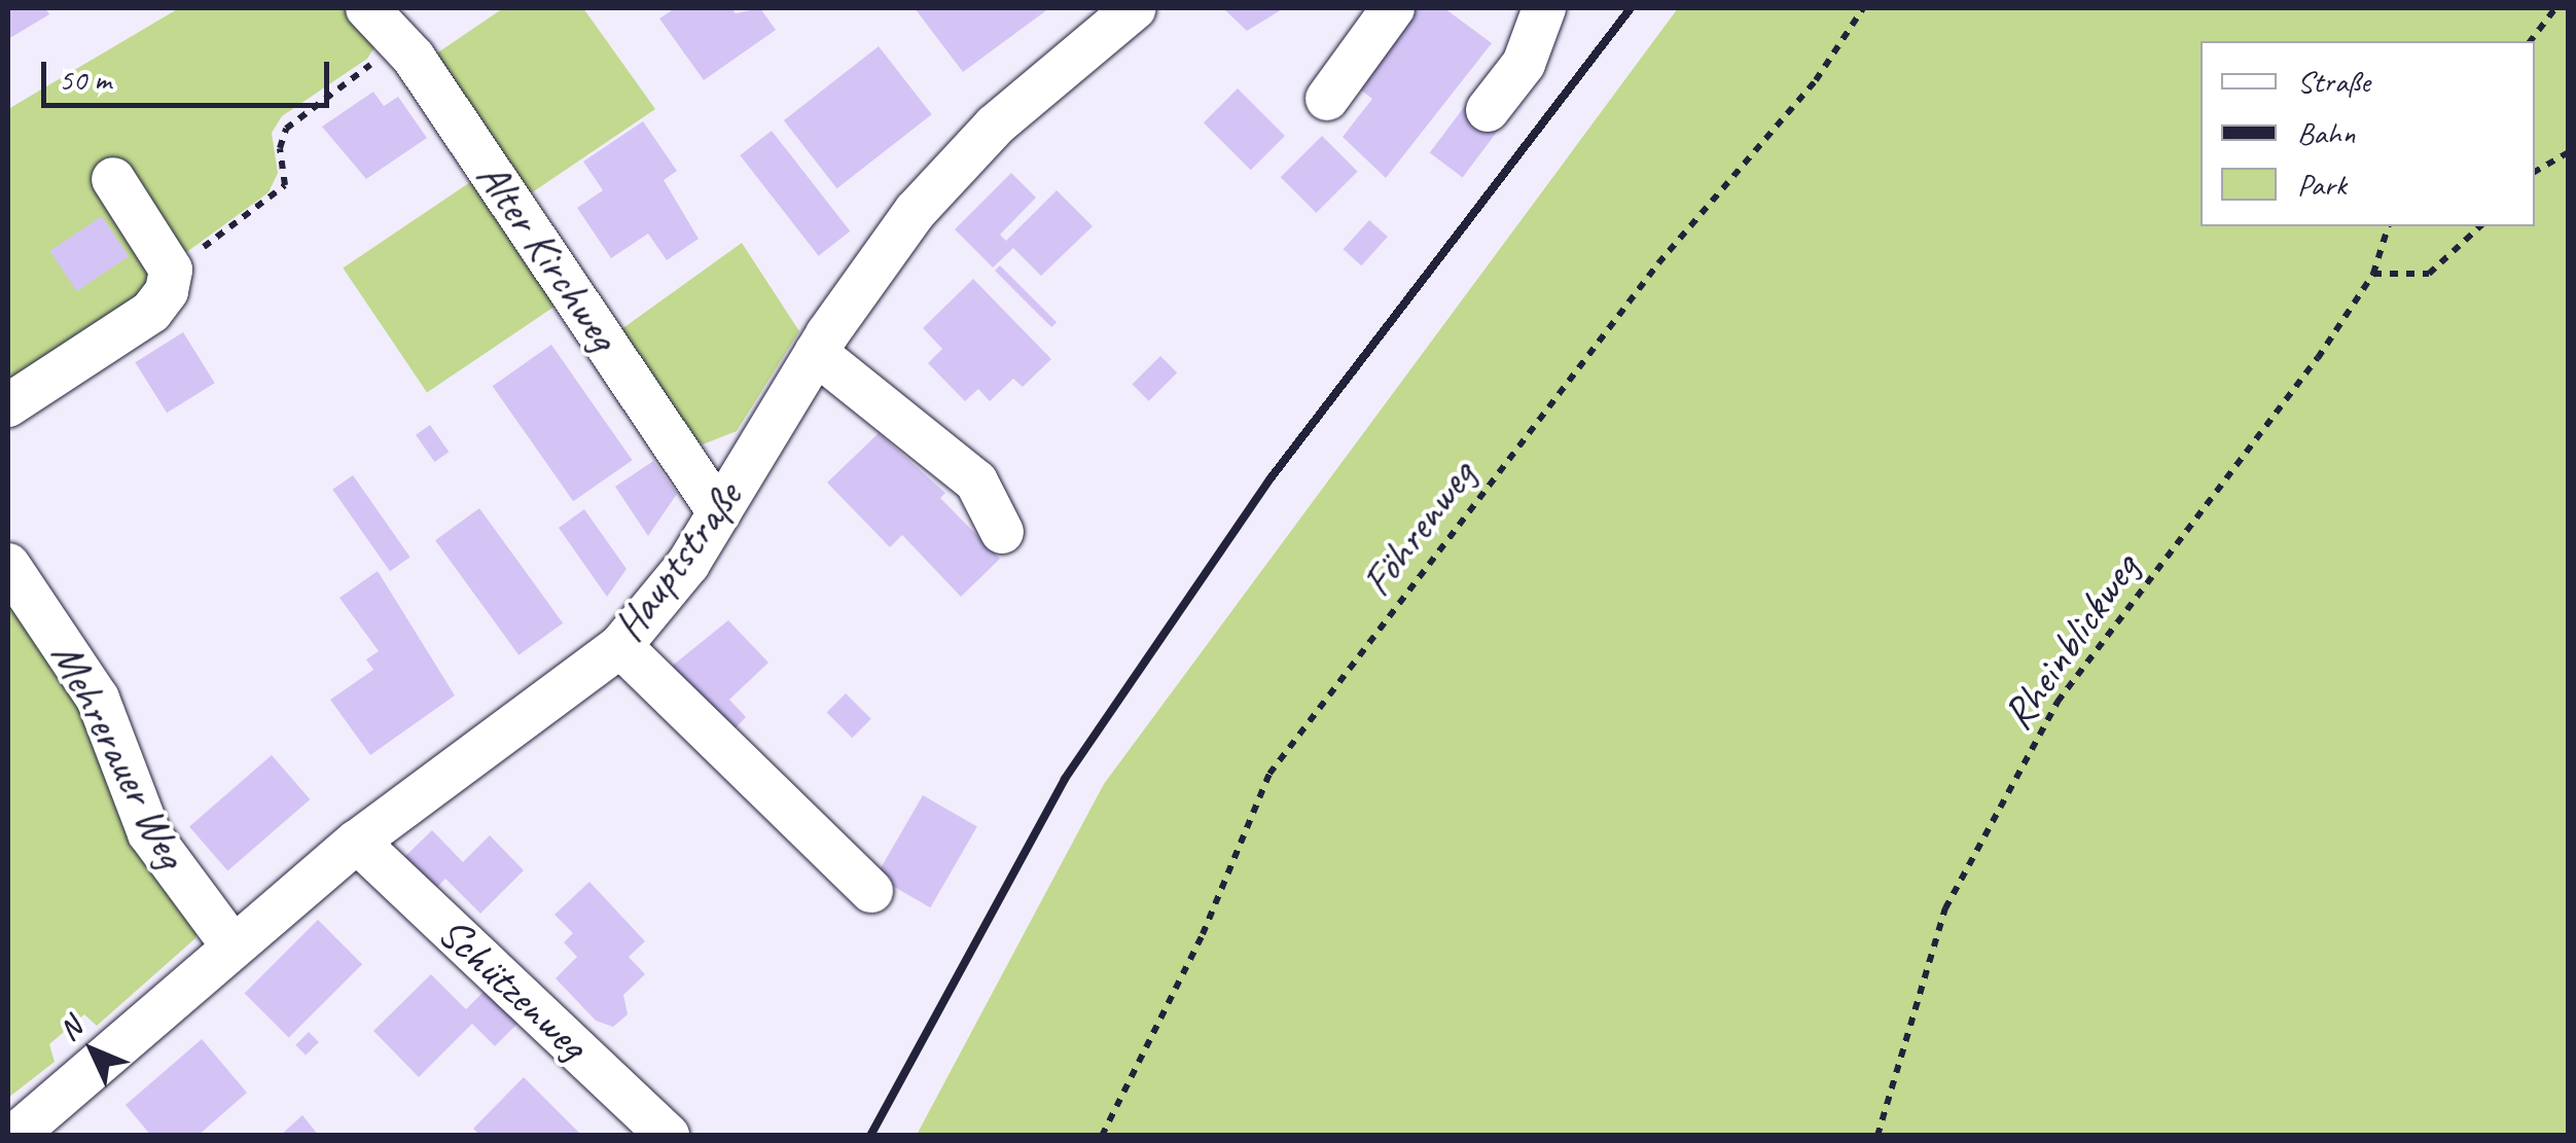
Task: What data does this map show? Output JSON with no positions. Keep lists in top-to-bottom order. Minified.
{"streets":{"street":["Alter Kirchweg","Hauptstraße","Mehrerauer Weg","Schützenweg"],"path":["Föhrenweg","Rheinblickweg"]},"crossings":[["Alter Kirchweg","Hauptstraße"],["Hauptstraße","Mehrerauer Weg"],["Hauptstraße","Schützenweg"]],"legend":["Straße","Bahn","Park"],"scale_bar":"50 m","north":"top left"}
